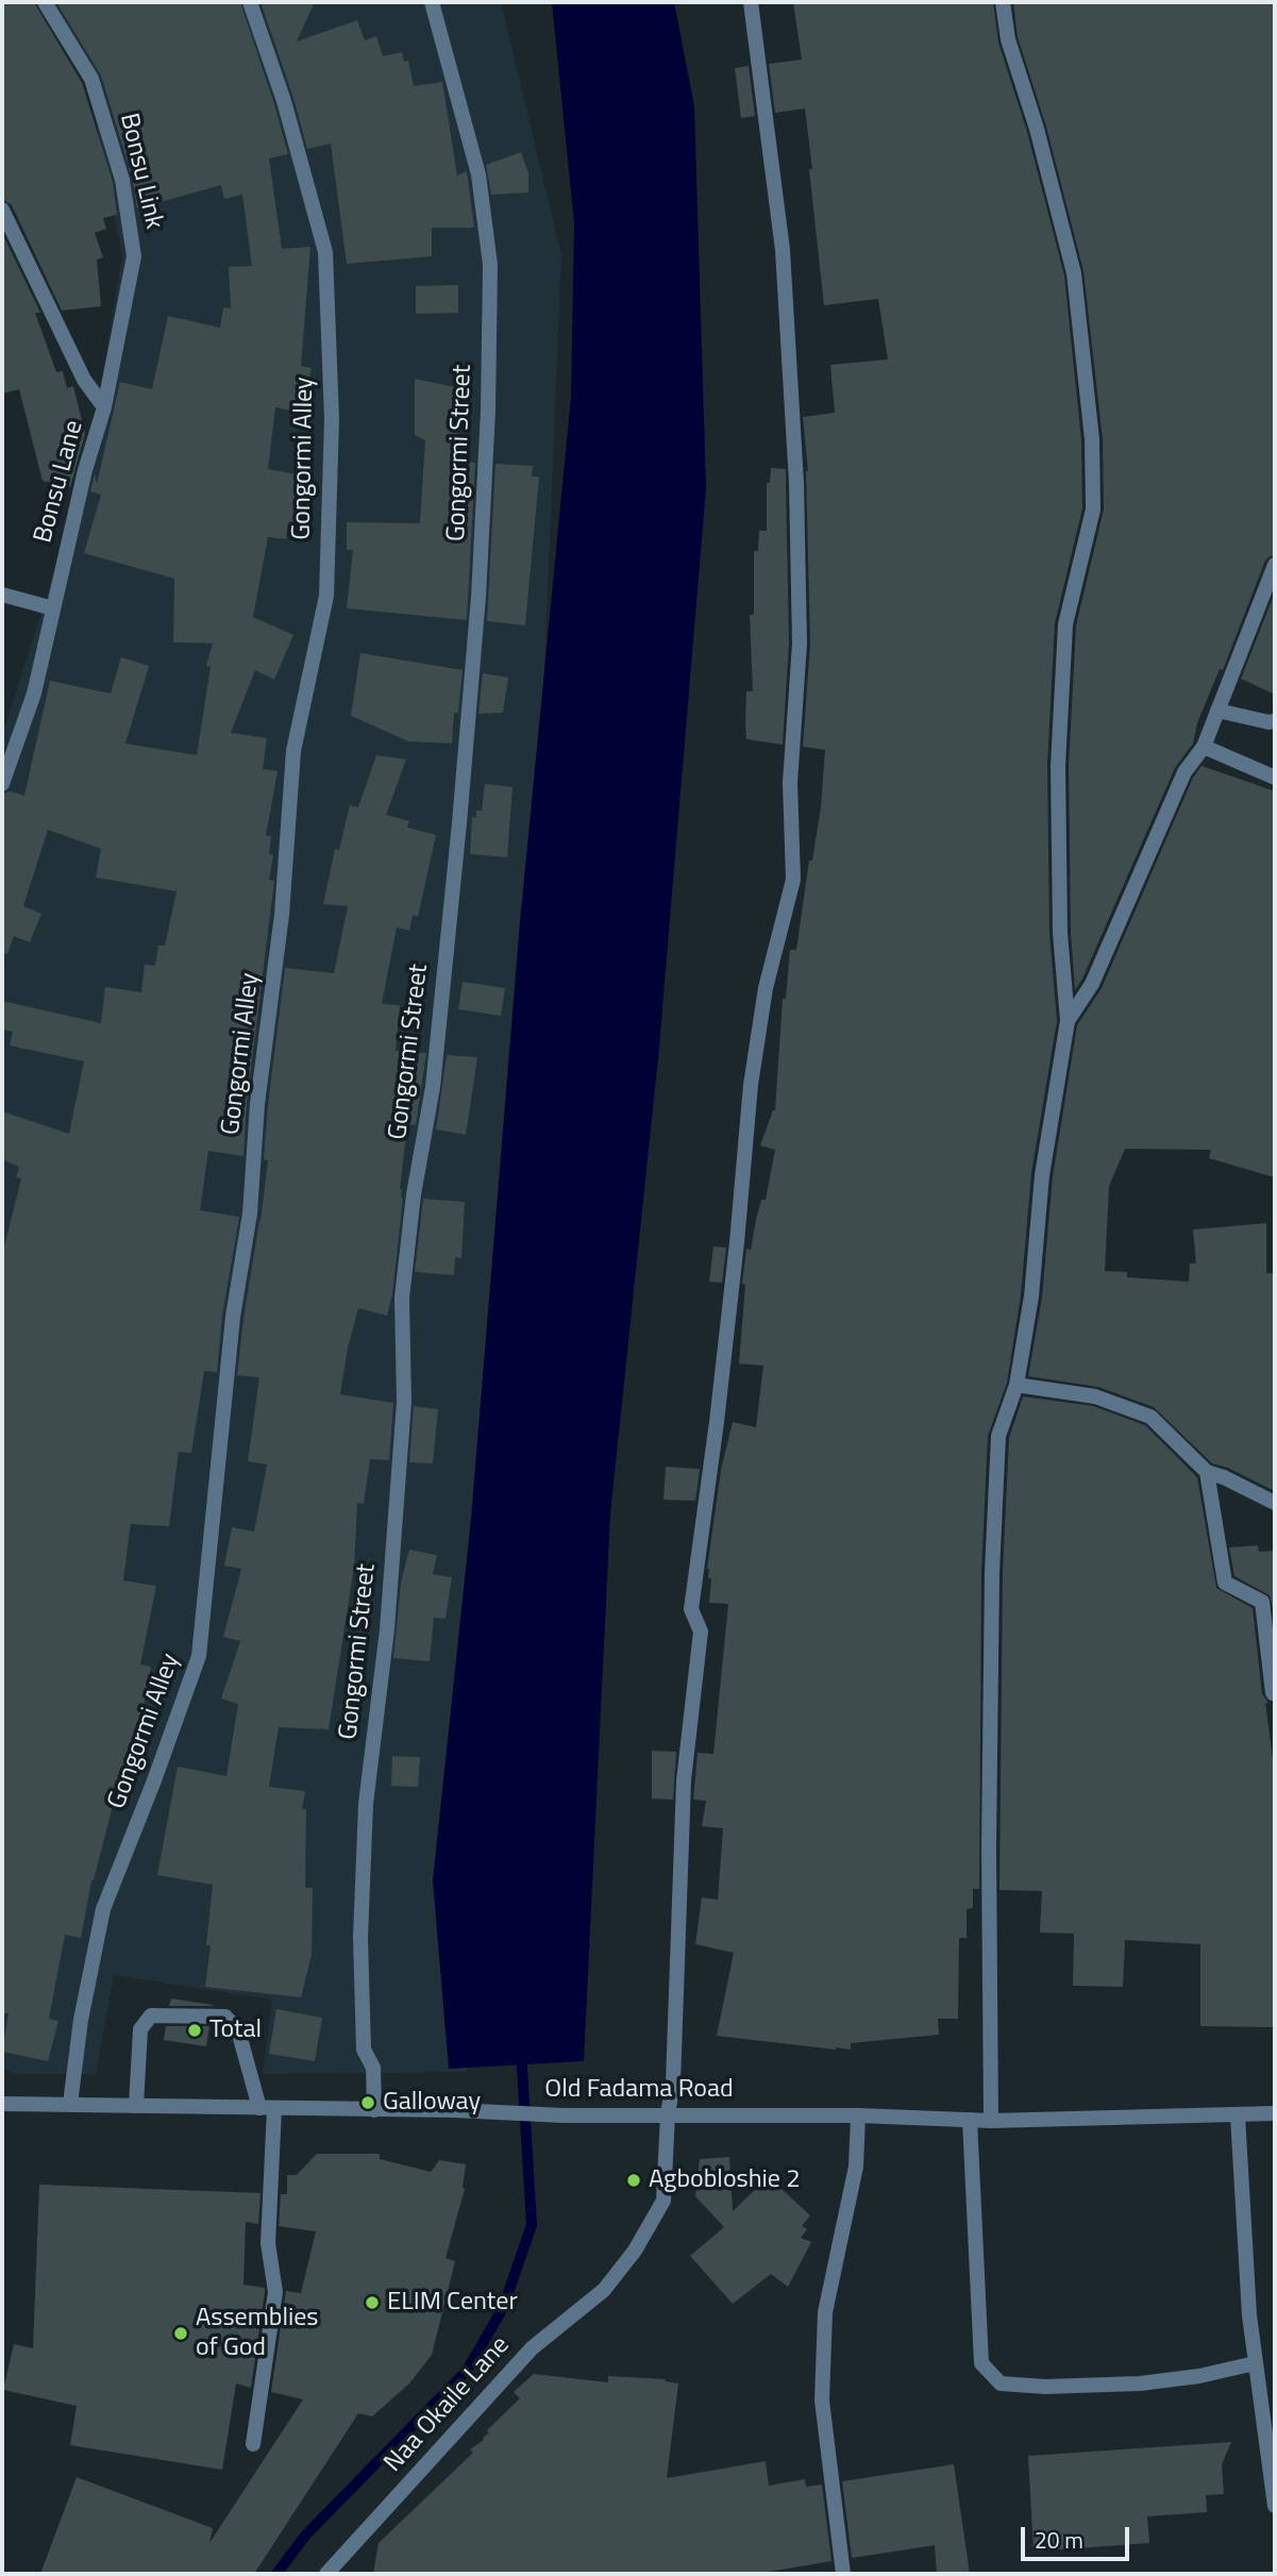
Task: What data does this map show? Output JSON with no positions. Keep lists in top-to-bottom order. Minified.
{"streets":{"street":["Bonsu Link","Gongormi Street","Gongormi Alley","Bonsu Lane","Old Fadama Road","Naa Okaile Lane"]},"crossings":[["Bonsu Link","Bonsu Lane"],["Gongormi Street","Old Fadama Road"],["Gongormi Alley","Old Fadama Road"],["Old Fadama Road","Naa Okaile Lane"]],"places":["Total","Galloway","Agbobloshie 2","ELIM Center","Assemblies of God"],"scale_bar":"20 m"}
